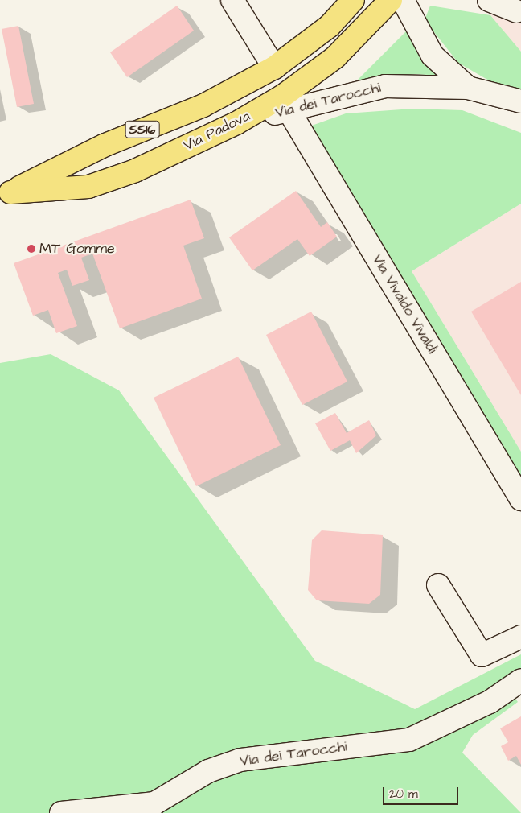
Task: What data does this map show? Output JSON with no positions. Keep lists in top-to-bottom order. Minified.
{"streets":{"main road":["SS16","Via Padova"],"street":["Via dei Tarocchi","Via Vivaldo Vivaldi"]},"crossings":[["Via dei Tarocchi","Via Padova"],["Via dei Tarocchi","Via Vivaldo Vivaldi"],["Via Padova","Via Vivaldo Vivaldi"]],"places":["MT Gomme"],"scale_bar":"20 m"}
